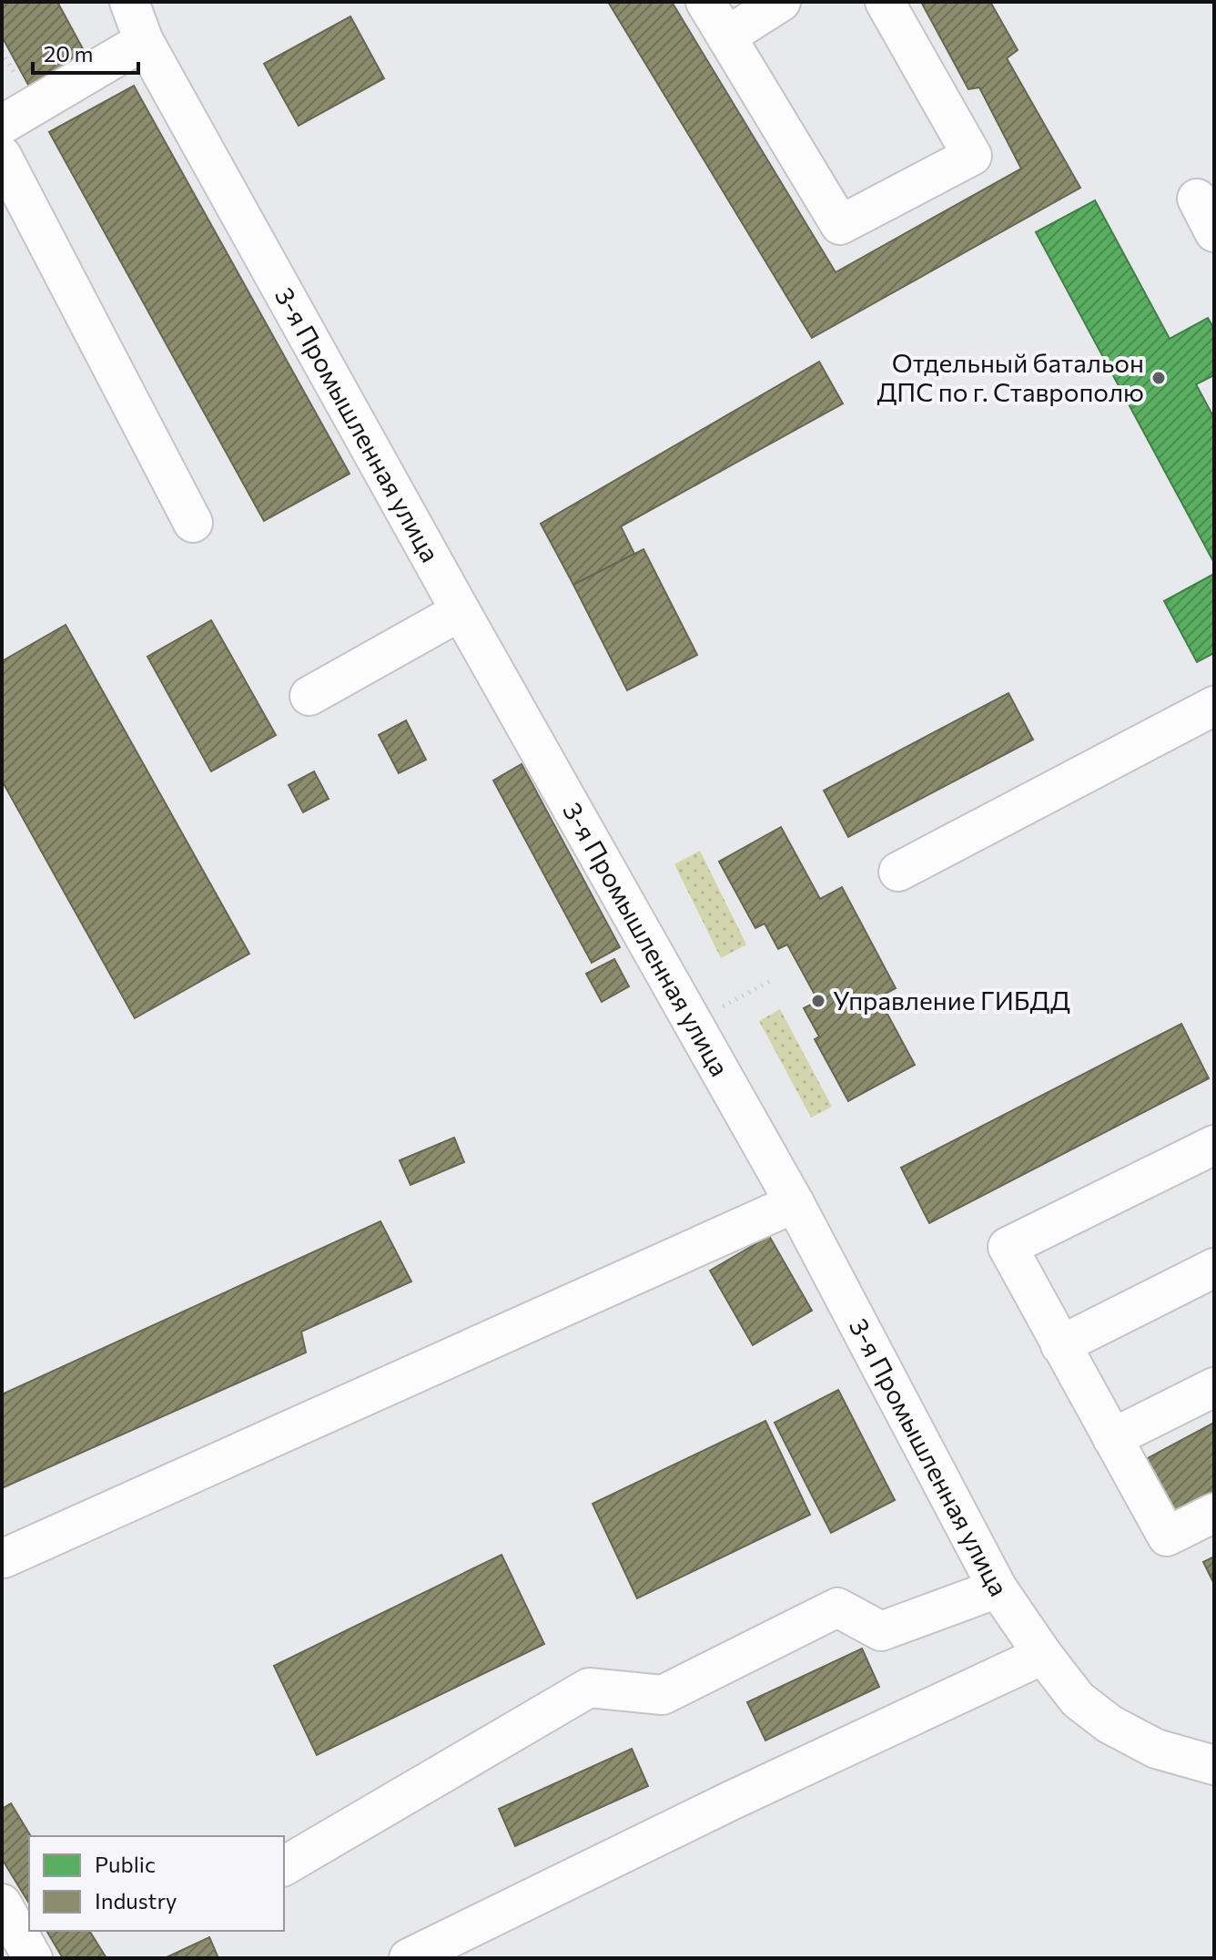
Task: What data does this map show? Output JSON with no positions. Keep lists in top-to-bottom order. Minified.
{"streets":{"street":["3-я Промышленная улица"]},"places":["Отдельный батальон ДПС по г. Ставрополю","Управление ГИБДД"],"legend":["Public","Industry"],"scale_bar":"20 m"}
